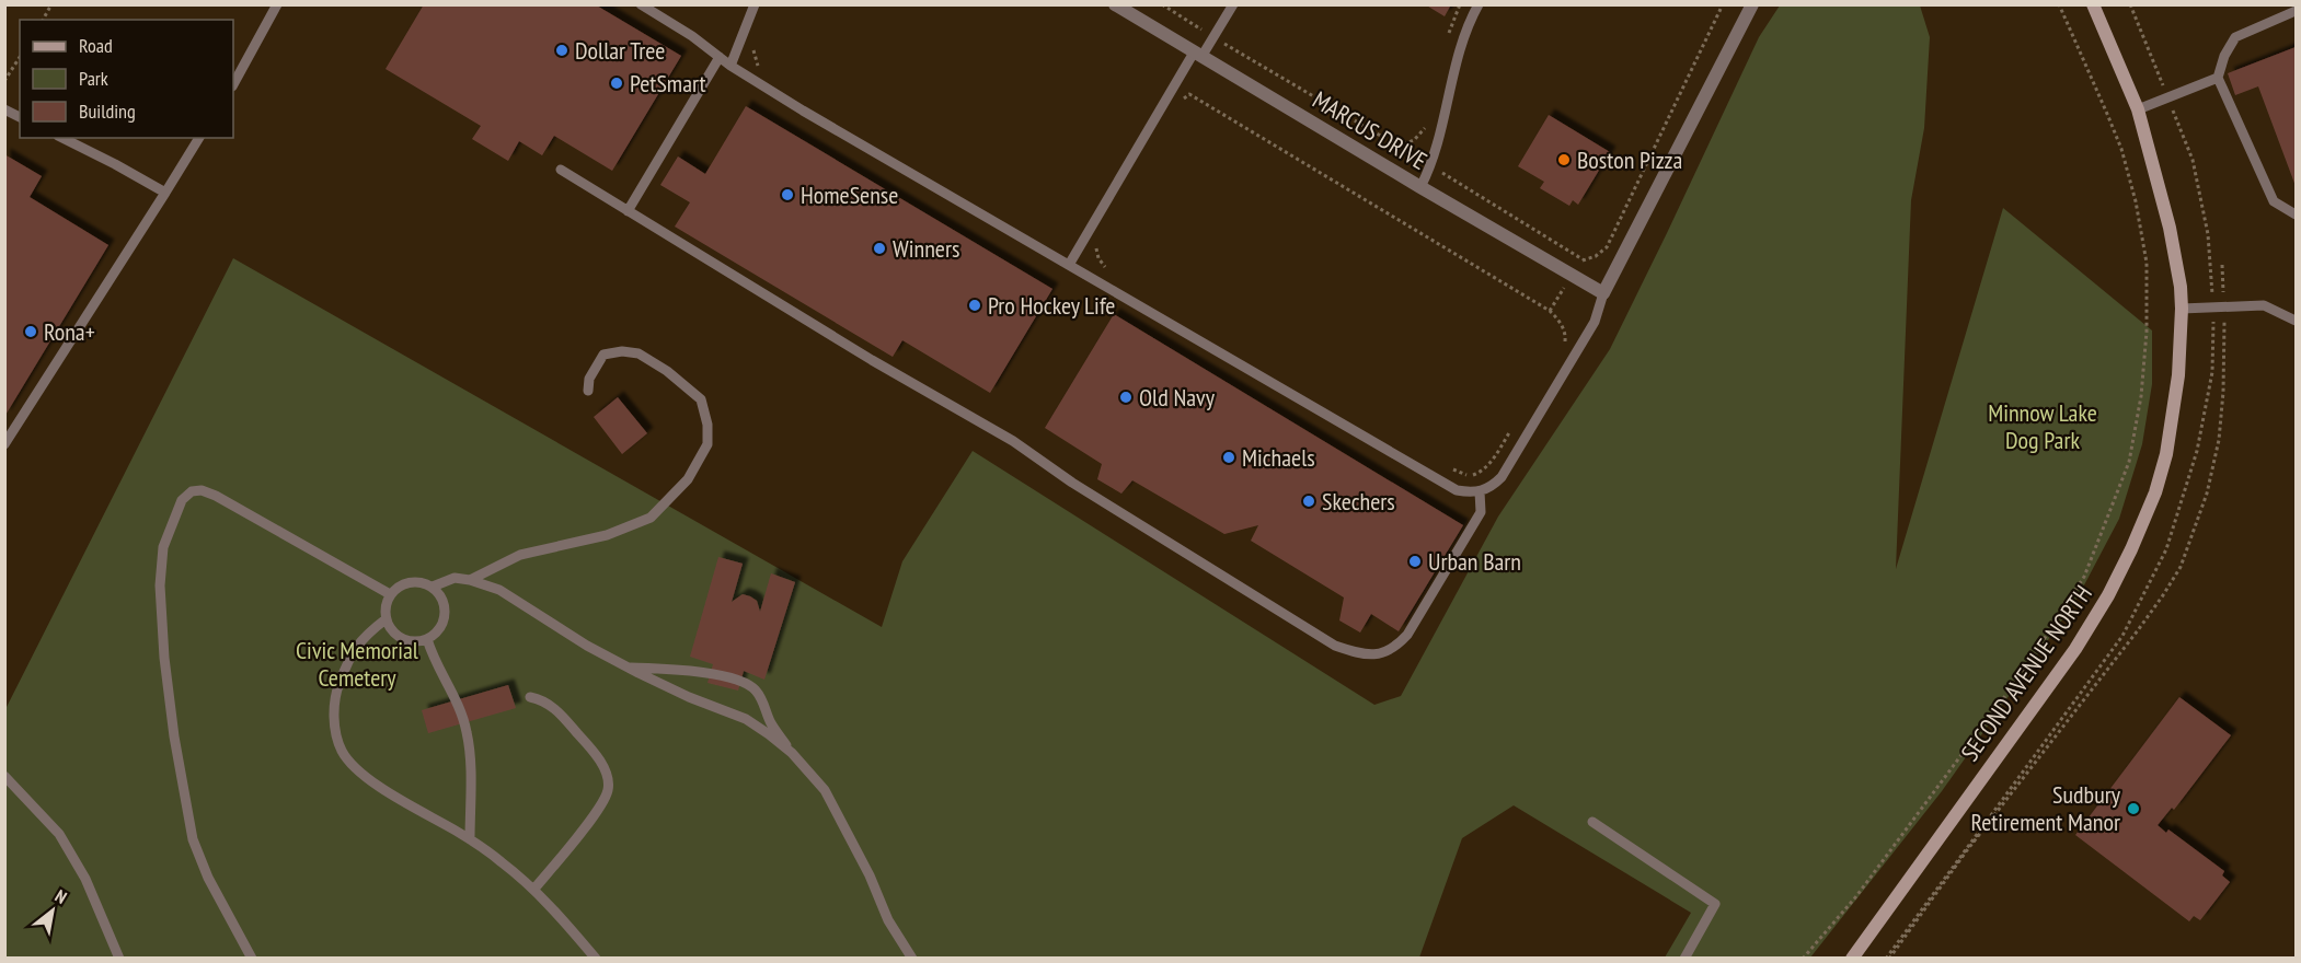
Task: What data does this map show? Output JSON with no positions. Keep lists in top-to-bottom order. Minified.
{"streets":{"main road":["SECOND AVENUE NORTH"],"street":["MARCUS DRIVE"]},"parks":["Minnow Lake Dog Park","Civic Memorial Cemetery"],"places":["Dollar Tree","PetSmart","Boston Pizza","HomeSense","Winners","Pro Hockey Life","Rona+","Old Navy","Michaels","Skechers","Urban Barn","Sudbury Retirement Manor"],"legend":["Road","Park","Building"],"north":"top right"}
